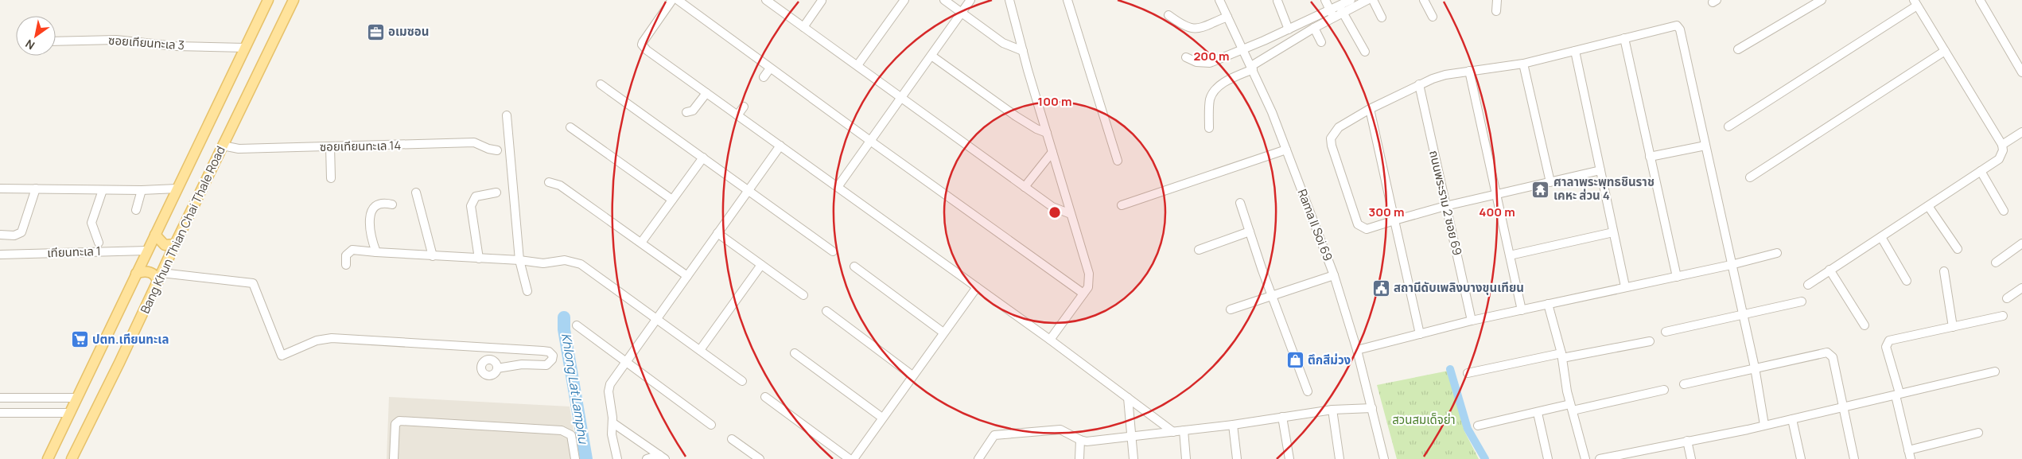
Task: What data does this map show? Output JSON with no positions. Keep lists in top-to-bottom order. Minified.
{"streets":{"main road":["Bang Khun Thian Chai Thale Road"],"street":["ซอยเทียนทะเล 3","ซอยเทียนทะเล 14","ถนนพระราม 2 ซอย 69","Rama II Soi 69","เทียนทะเล 1"]},"crossings":[["ซอยเทียนทะเล 3","Bang Khun Thian Chai Thale Road"],["ซอยเทียนทะเล 14","Bang Khun Thian Chai Thale Road"],["Bang Khun Thian Chai Thale Road","เทียนทะเล 1"]],"water":["Khlong Lat Lamphu"],"parks":["สวนสมเด็จย่า"],"places":{"office":["อเมซอน"],"temple":["ศาลาพระพุทธชินราช เคหะ ส่วน 4"],"public building":["สถานีดับเพลิงบางขุนเทียน"],"supermarket":["ปตท.เทียนทะเล"],"shop":["ตึกสีม่วง"]},"north":"bottom left","rings":["200 m","100 m","300 m","400 m"]}
